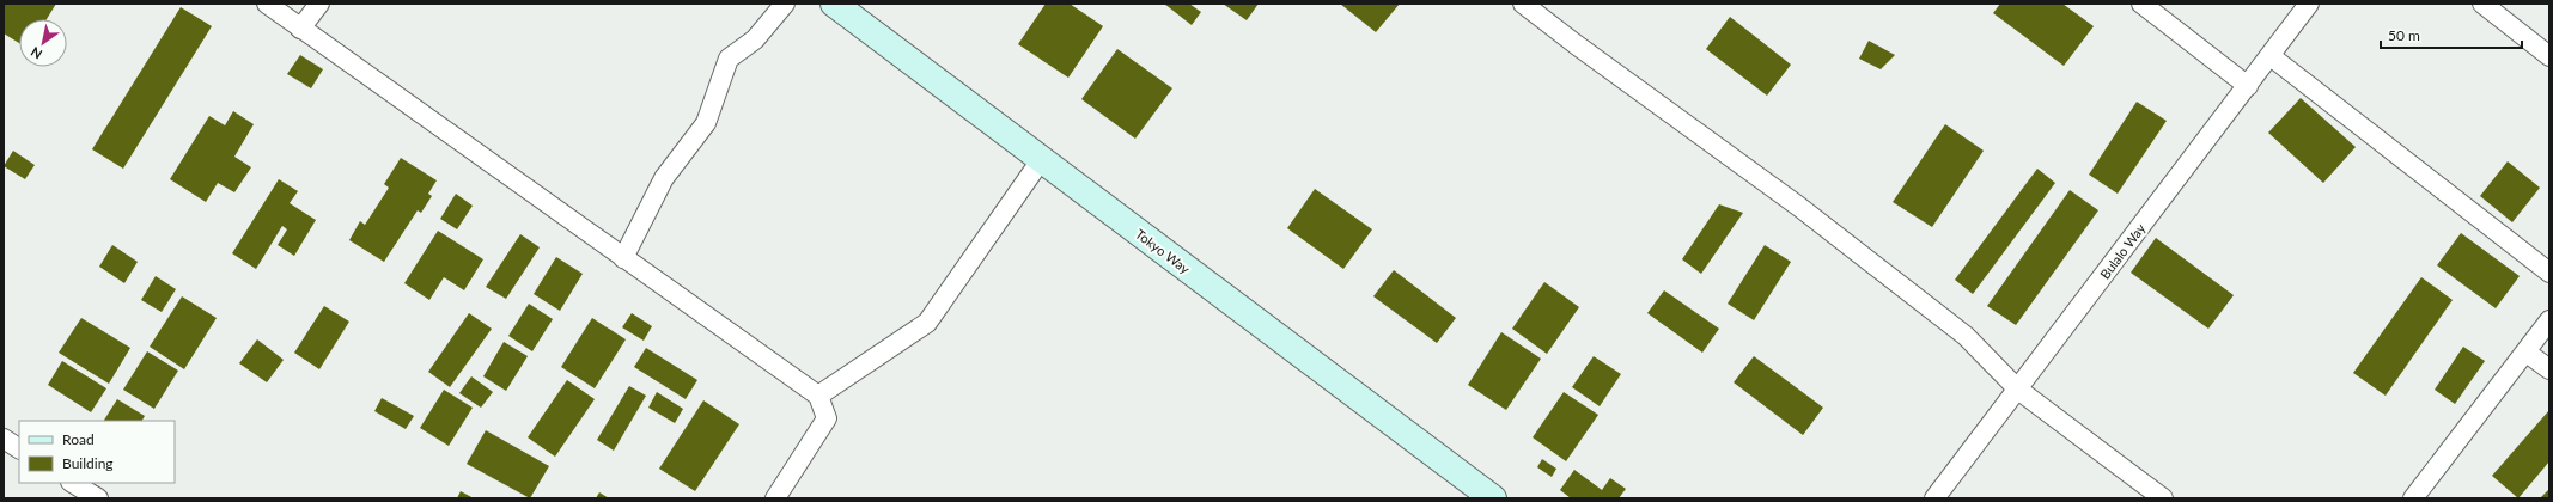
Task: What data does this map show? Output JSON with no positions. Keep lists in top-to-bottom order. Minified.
{"streets":{"street":["Tokyo Way","Bulalo Way"]},"legend":["Road","Building"],"scale_bar":"50 m","north":"bottom left"}
